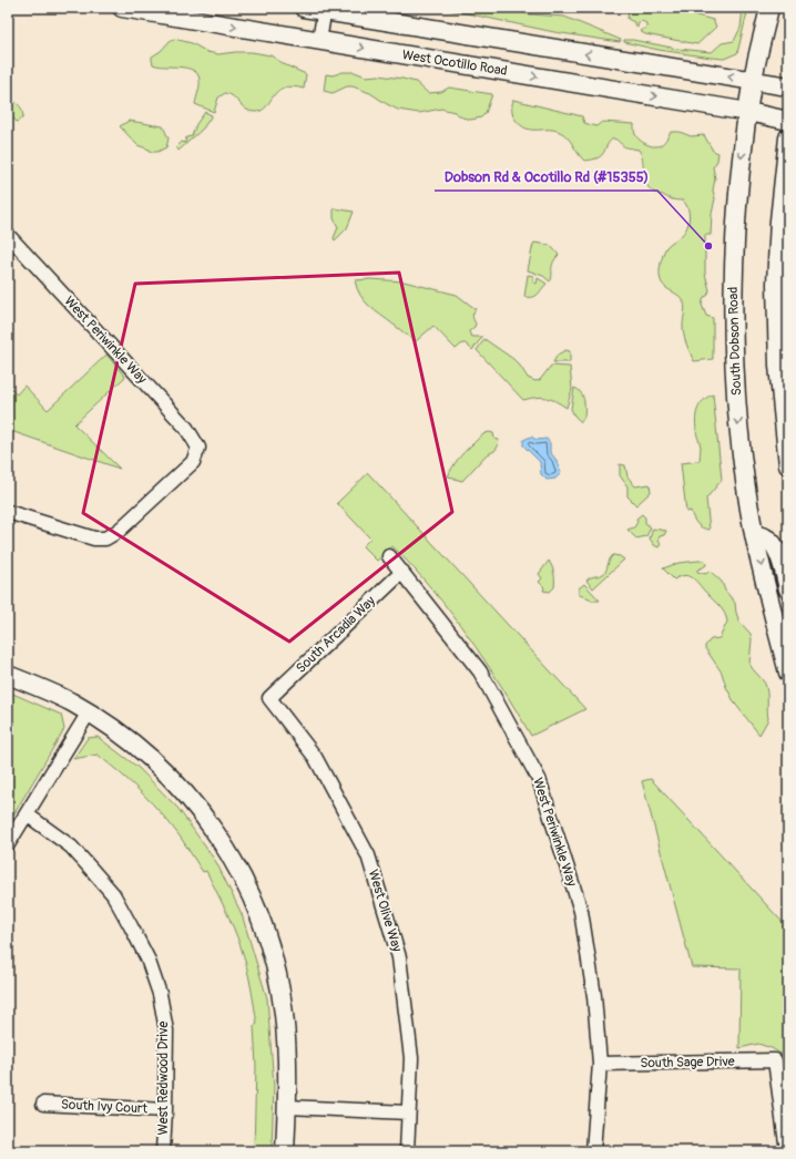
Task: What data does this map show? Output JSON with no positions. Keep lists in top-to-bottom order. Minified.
{"streets":{"main road":["West Ocotillo Road","South Dobson Road"],"street":["West Periwinkle Way","South Arcadia Way","West Olive Way","South Sage Drive","West Redwood Drive","South Ivy Court"]},"crossings":[["West Ocotillo Road","South Dobson Road"],["West Periwinkle Way","South Arcadia Way"],["West Periwinkle Way","South Sage Drive"],["South Arcadia Way","West Olive Way"],["West Redwood Drive","South Ivy Court"]],"places":["Dobson Rd & Ocotillo Rd (#15355)"]}
